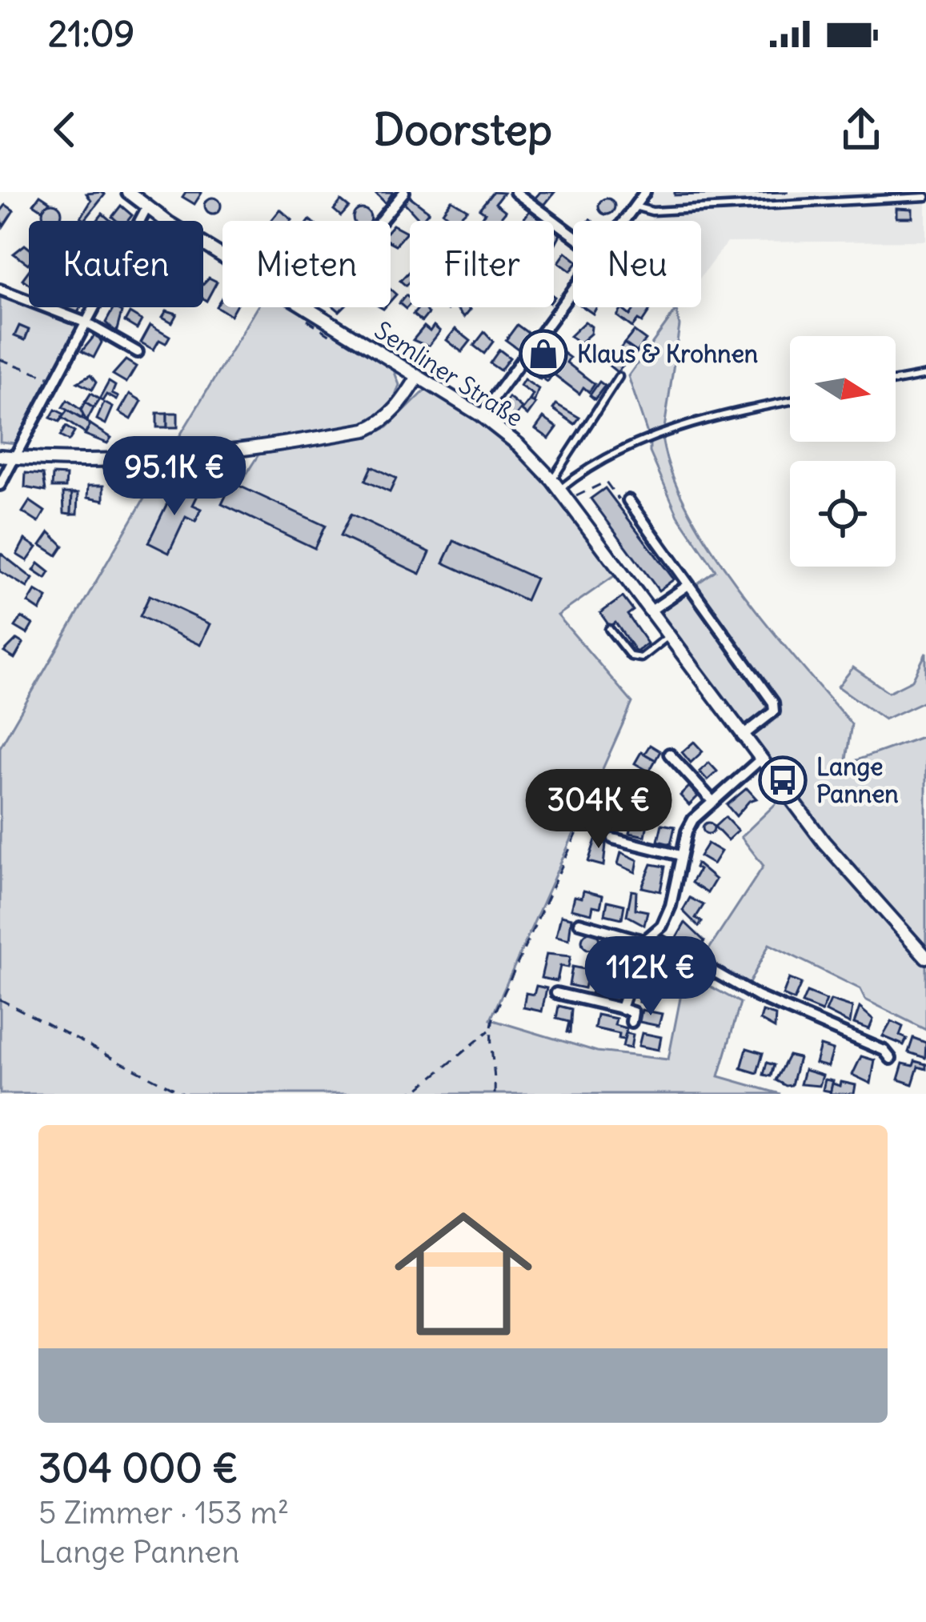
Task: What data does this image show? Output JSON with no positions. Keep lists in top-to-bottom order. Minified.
{"streets":{"street":["Semliner Straße"]},"places":{"shop":["Klaus & Krohnen"],"bus stop":["Lange Pannen"]},"north":"right","page":{"status":"21:09","header":"Doorstep","chip":["Kaufen","Mieten","Filter","Neu"],"price":["95.1K €","304K €","112K €"],"list":[{"name":"304 000 €","note":"5 Zimmer · 153 m² · Lange Pannen"}]}}
